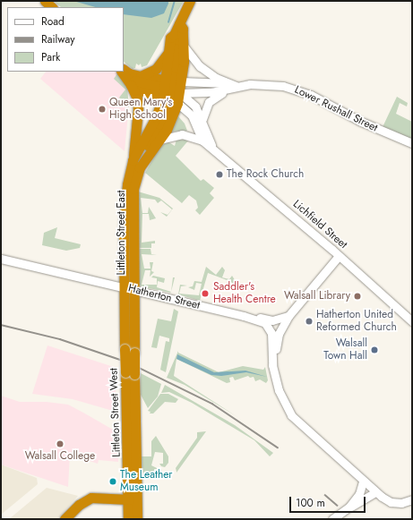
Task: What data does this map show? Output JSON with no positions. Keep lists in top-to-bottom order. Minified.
{"streets":{"highway":["Lichfield Street","Littleton Street East","Littleton Street West"],"street":["Lower Rushall Street","Hatherton Street"]},"crossings":[["Lower Rushall Street","Lichfield Street"],["Lower Rushall Street","Littleton Street East"],["Lichfield Street","Littleton Street East"],["Littleton Street East","Hatherton Street"],["Littleton Street East","Littleton Street West"]],"places":["Queen Mary's High School","The Rock Church","Saddler's Health Centre","Walsall Library","Hatherton United Reformed Church","Walsall Town Hall","Walsall College","The Leather Museum"],"legend":["Road","Railway","Park"],"scale_bar":"100 m"}
